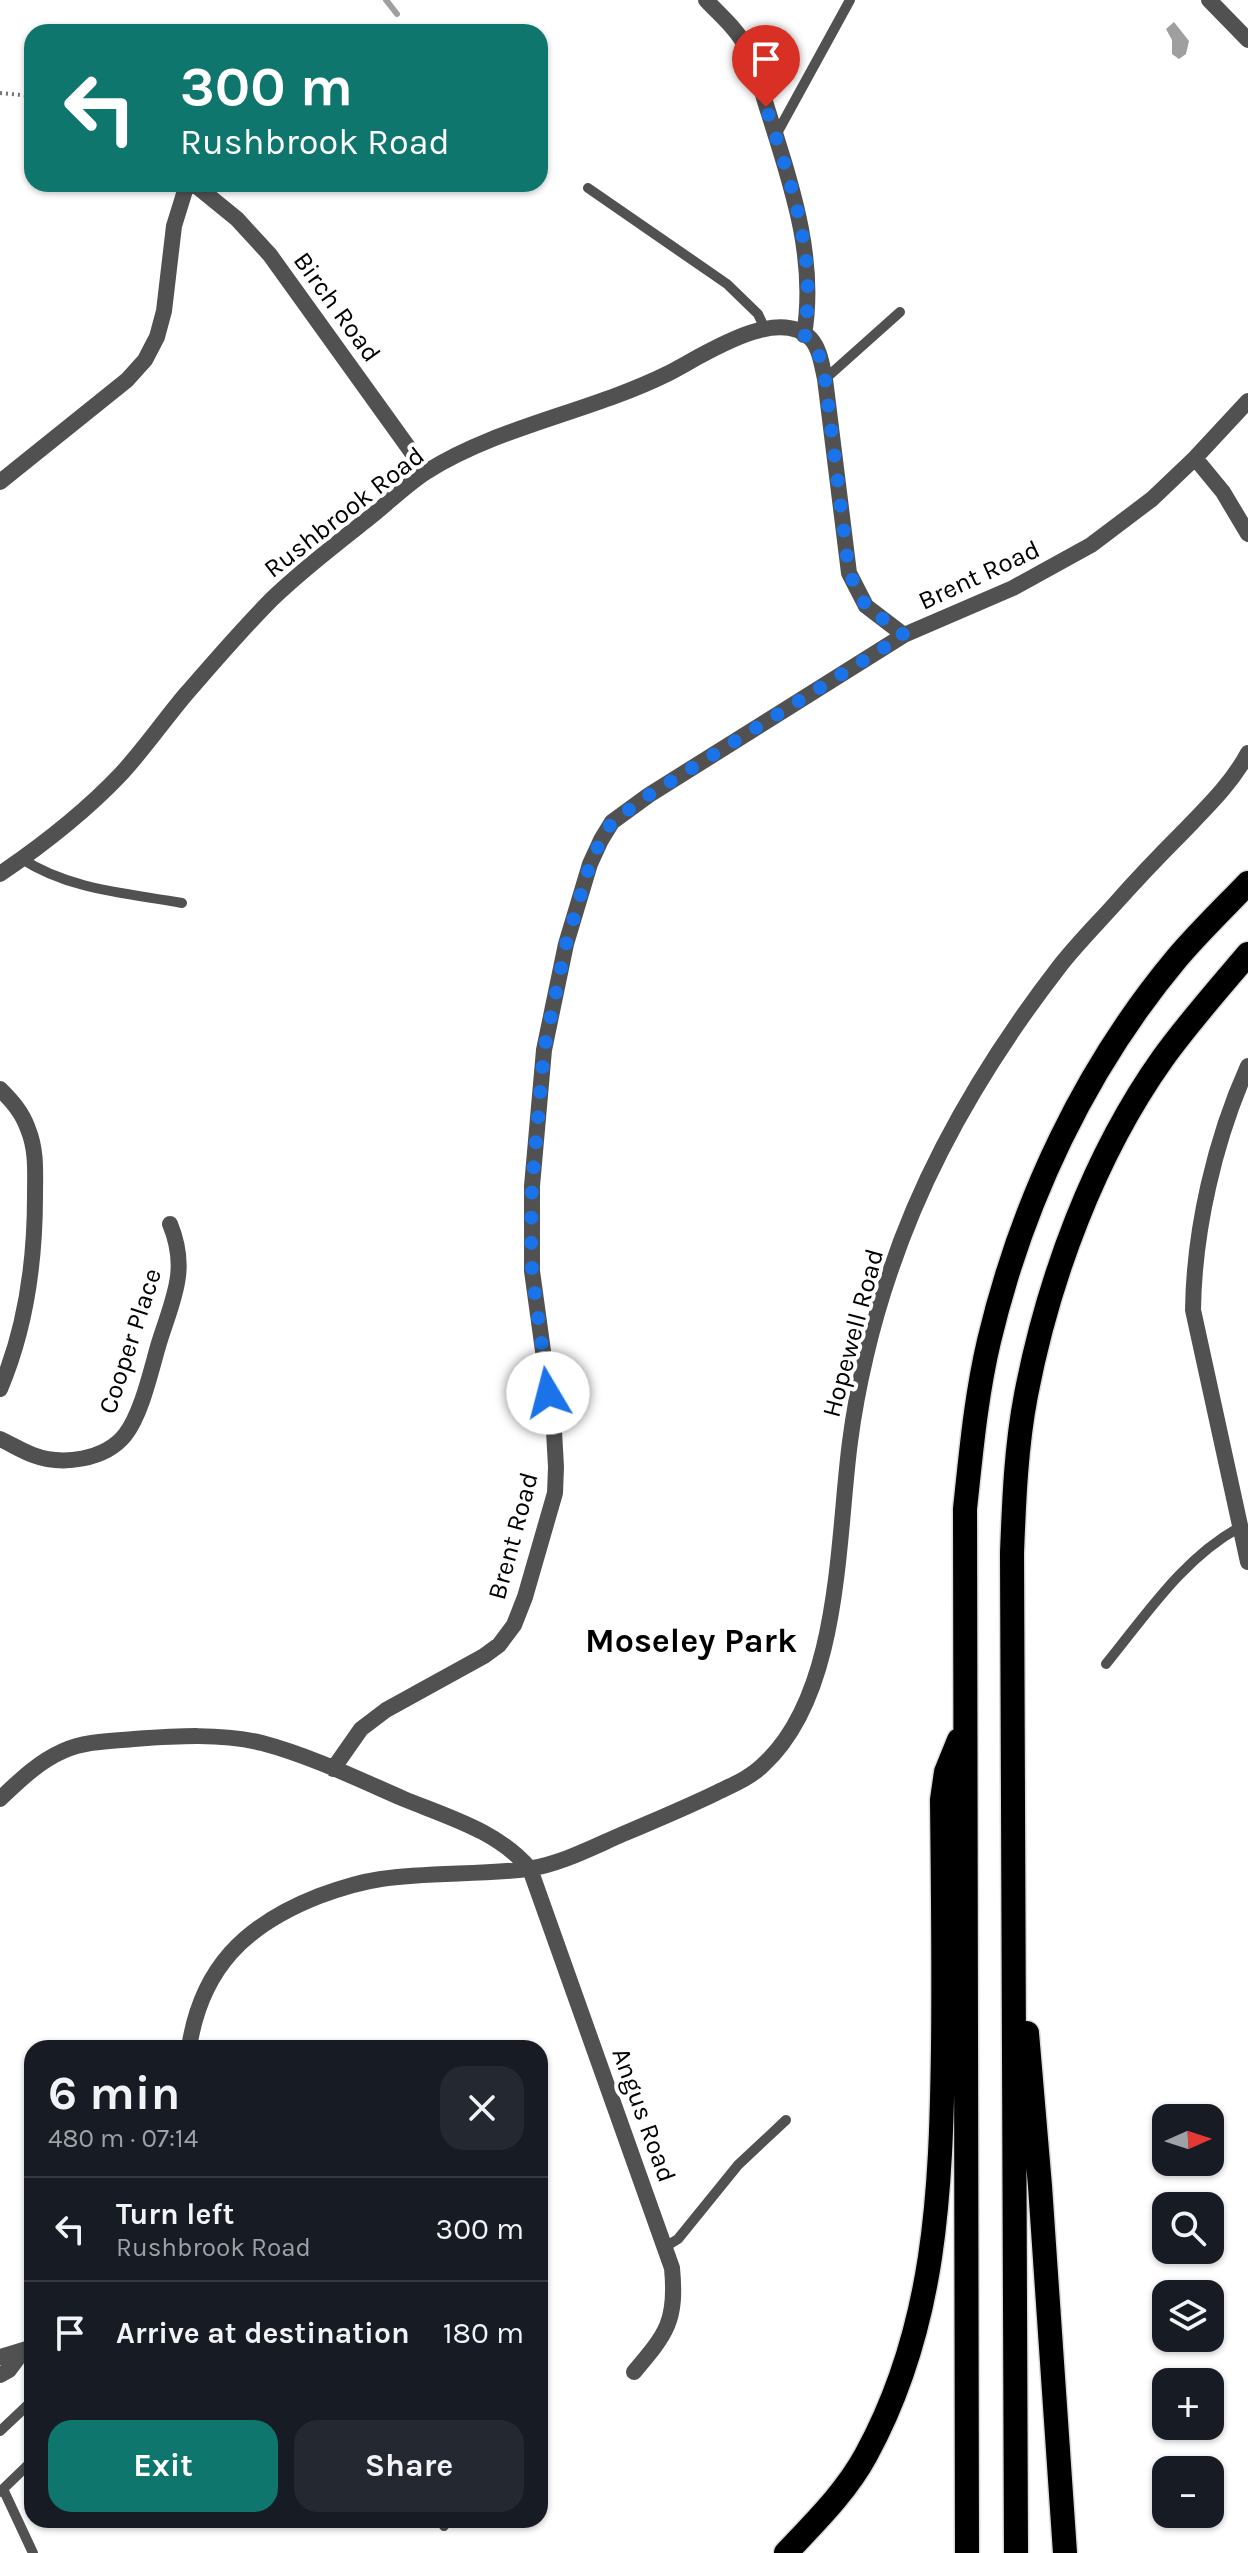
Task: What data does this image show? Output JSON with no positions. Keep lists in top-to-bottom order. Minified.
{"streets":{"street":["Birch Road","Rushbrook Road","Brent Road","Hopewell Road","Cooper Place","Angus Road"]},"crossings":[["Birch Road","Rushbrook Road"],["Hopewell Road","Angus Road"]],"districts":["Moseley Park"],"north":"right","page":{"turn":["300 m","Rushbrook Road"],"heading":["6 min","480 m · 07:14"],"map_buttons":["+","−"],"list":[{"name":"Turn left","note":"Rushbrook Road","value":"300 m"},{"name":"Arrive at destination","value":"180 m"}],"buttons":["Exit","Share"]}}
